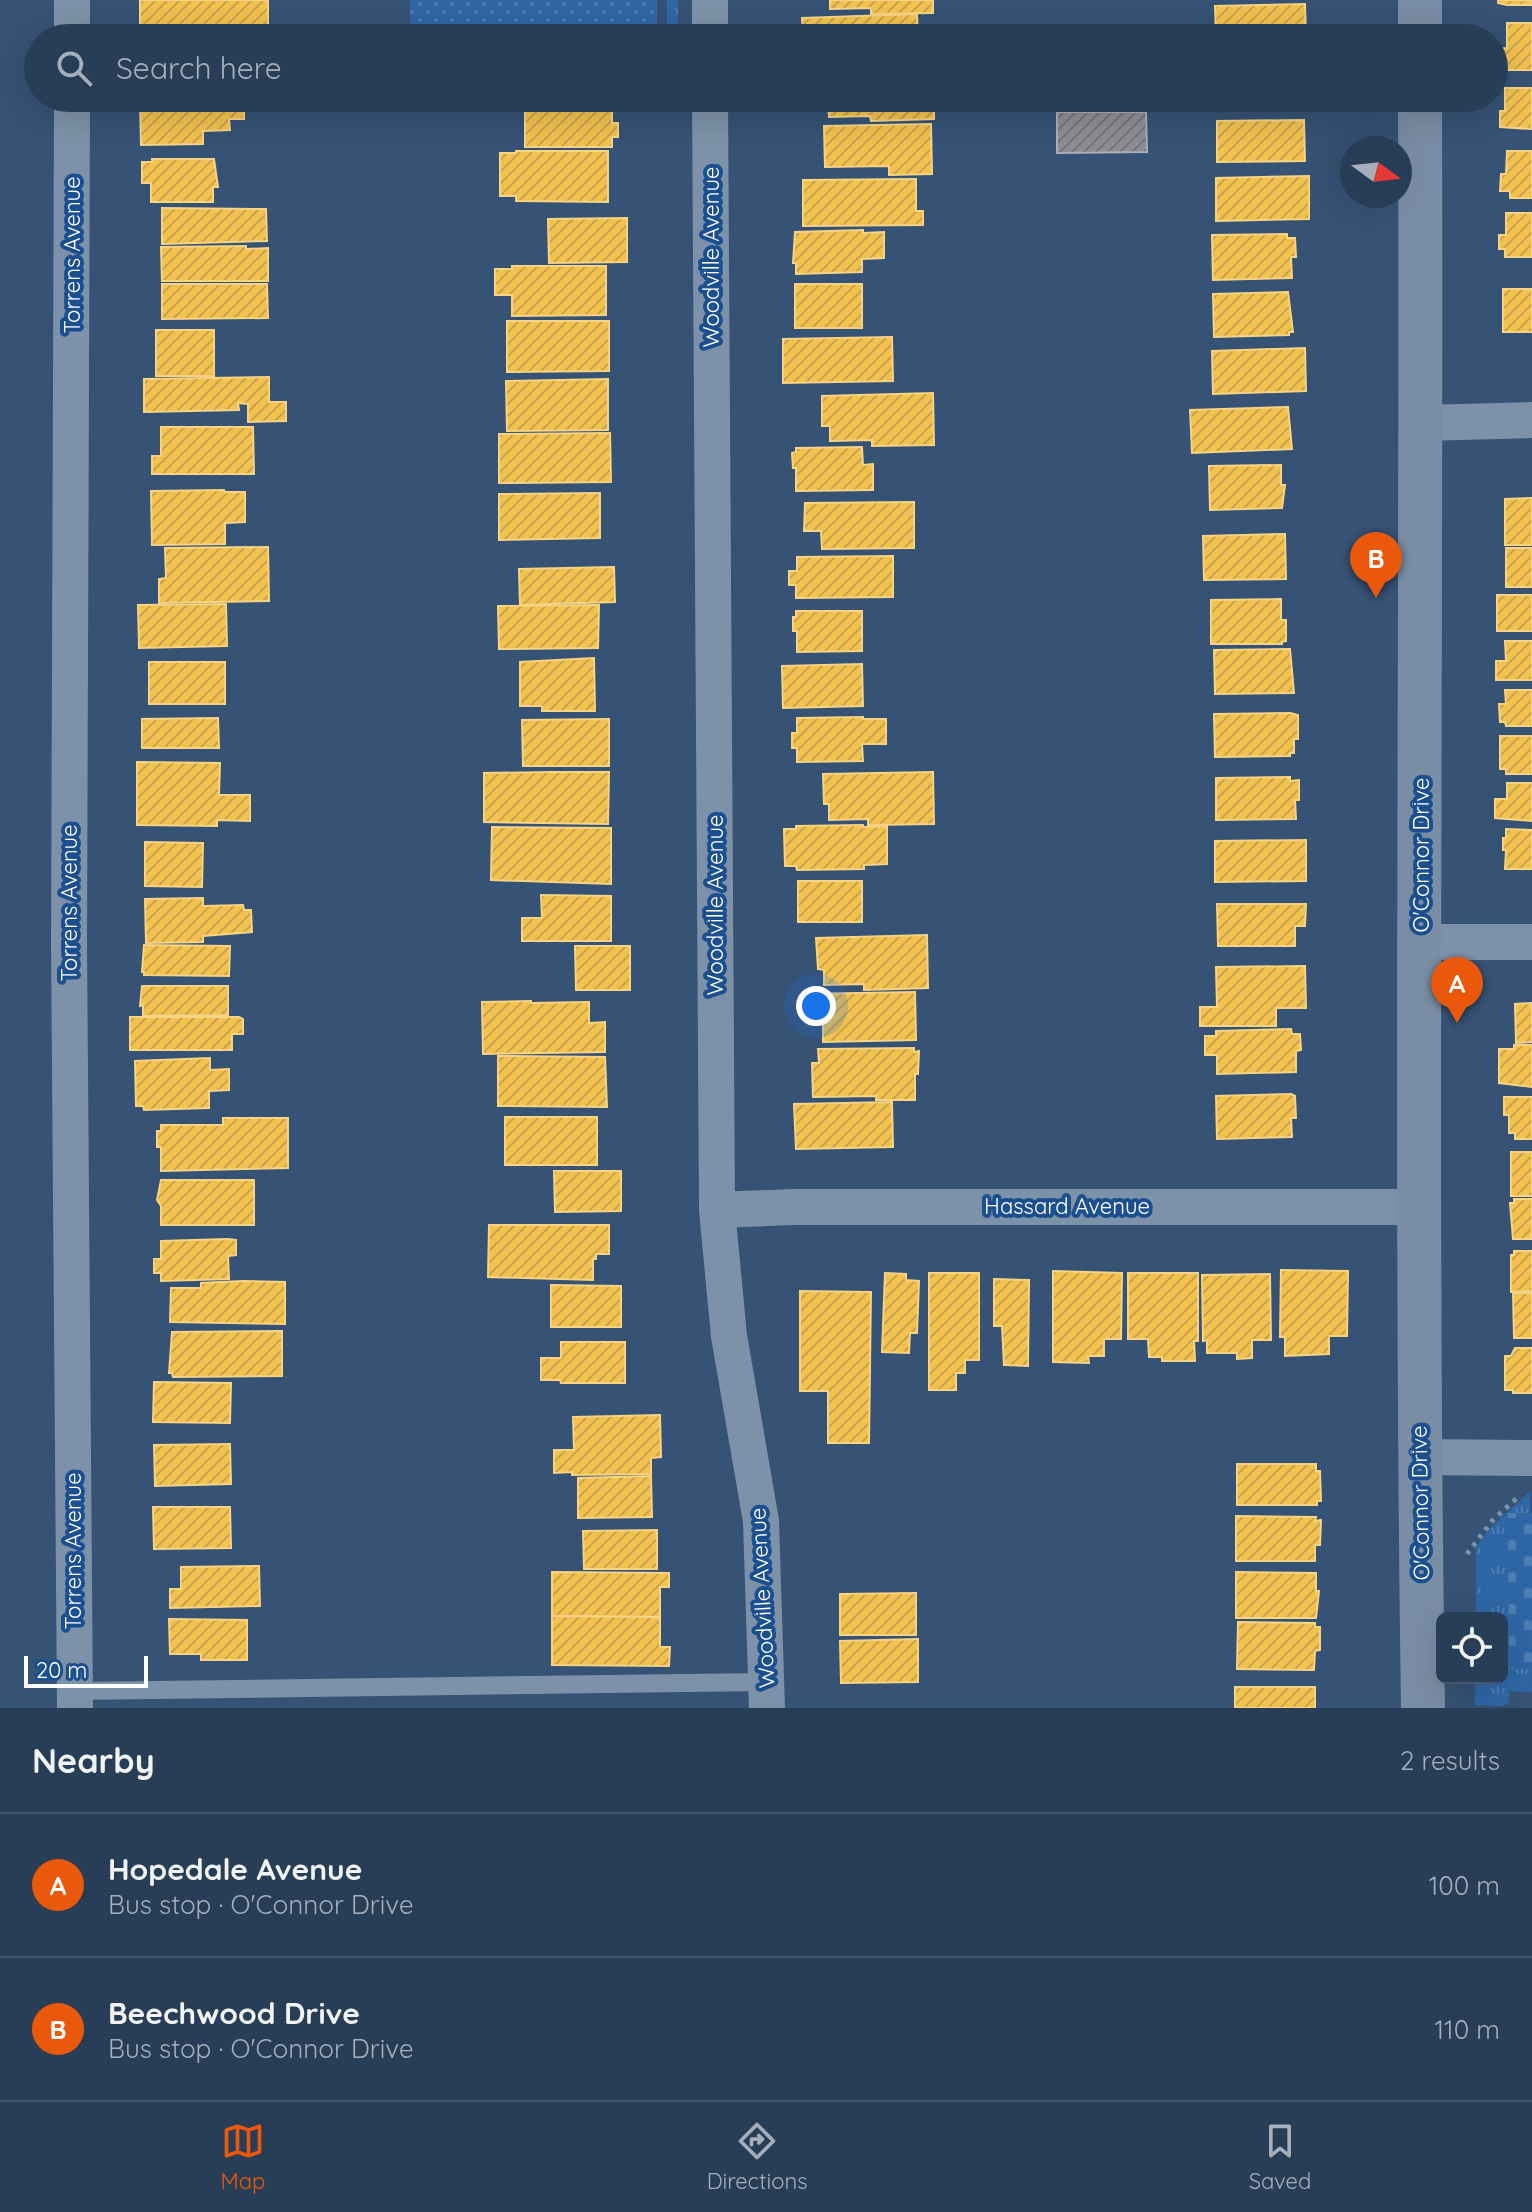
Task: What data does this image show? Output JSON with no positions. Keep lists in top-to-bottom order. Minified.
{"streets":{"main road":["O'Connor Drive"],"street":["Torrens Avenue","Woodville Avenue","Hassard Avenue"]},"crossings":[["Woodville Avenue","Hassard Avenue"],["O'Connor Drive","Hassard Avenue"]],"scale_bar":"20 m","north":"right","page":{"search":"Search here","pins":["B","A"],"scale":"20 m","heading":["Nearby","2 results"],"list":[{"mark":"A","name":"Hopedale Avenue","note":"Bus stop · O'Connor Drive","value":"100 m"},{"mark":"B","name":"Beechwood Drive","note":"Bus stop · O'Connor Drive","value":"110 m"}],"nav":["Map","Directions","Saved"]}}
